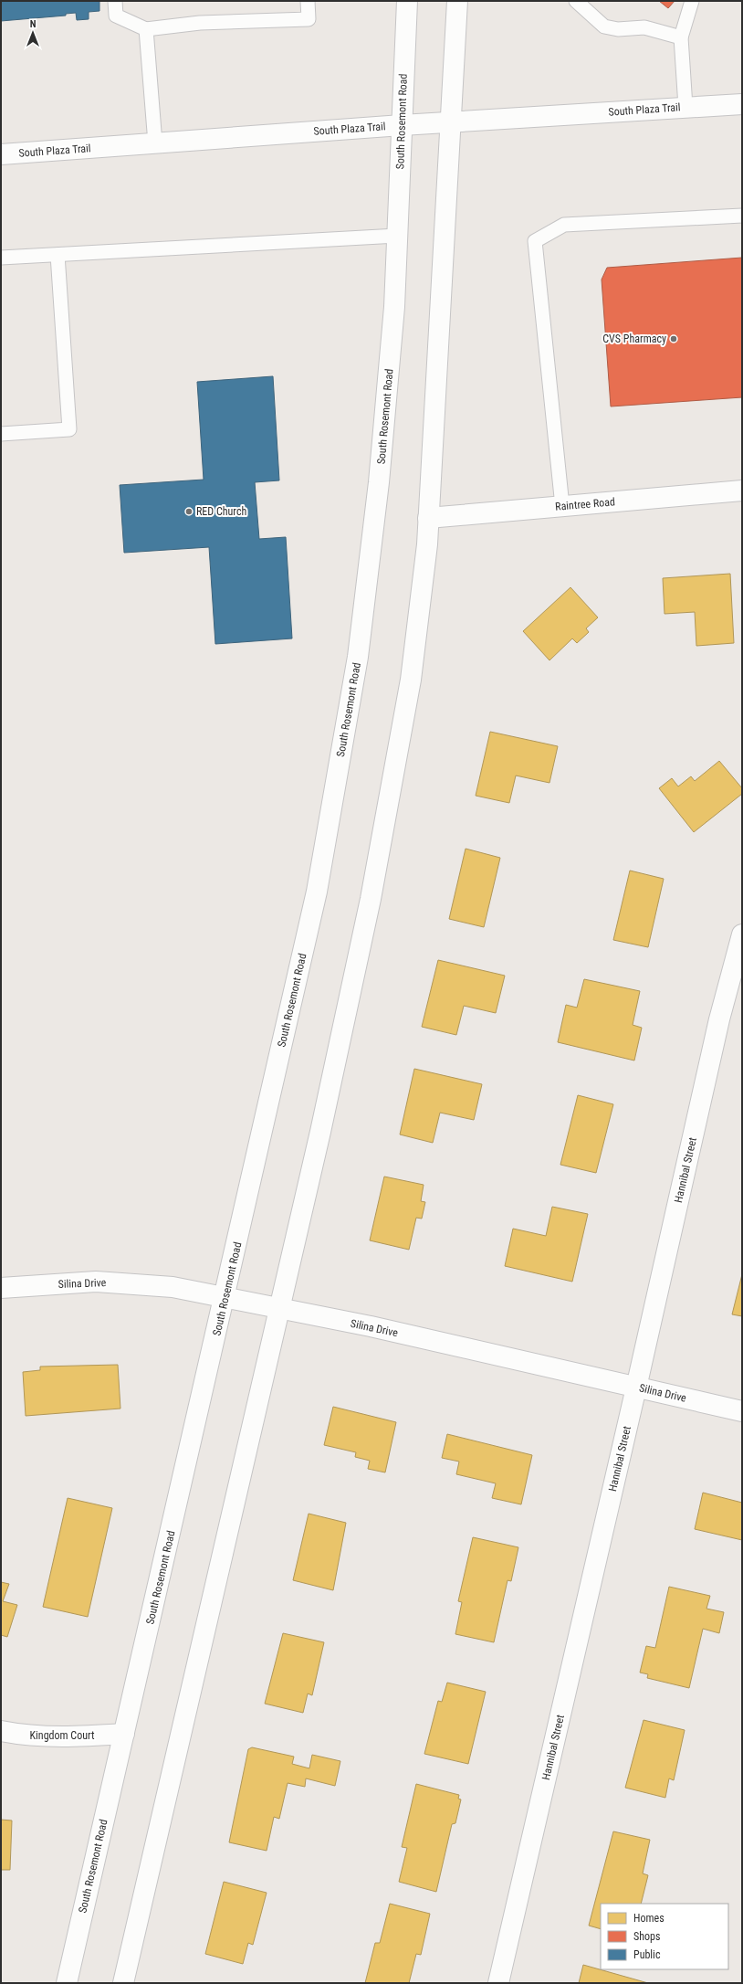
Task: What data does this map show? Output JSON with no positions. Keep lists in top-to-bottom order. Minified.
{"streets":{"main road":["South Plaza Trail","South Rosemont Road","Raintree Road","Hannibal Street","Silina Drive","Kingdom Court"]},"crossings":[["South Plaza Trail","South Rosemont Road"],["South Rosemont Road","Silina Drive"],["South Rosemont Road","Kingdom Court"],["Hannibal Street","Silina Drive"]],"places":["CVS Pharmacy","RED Church"],"legend":["Homes","Shops","Public"],"north":"top"}
